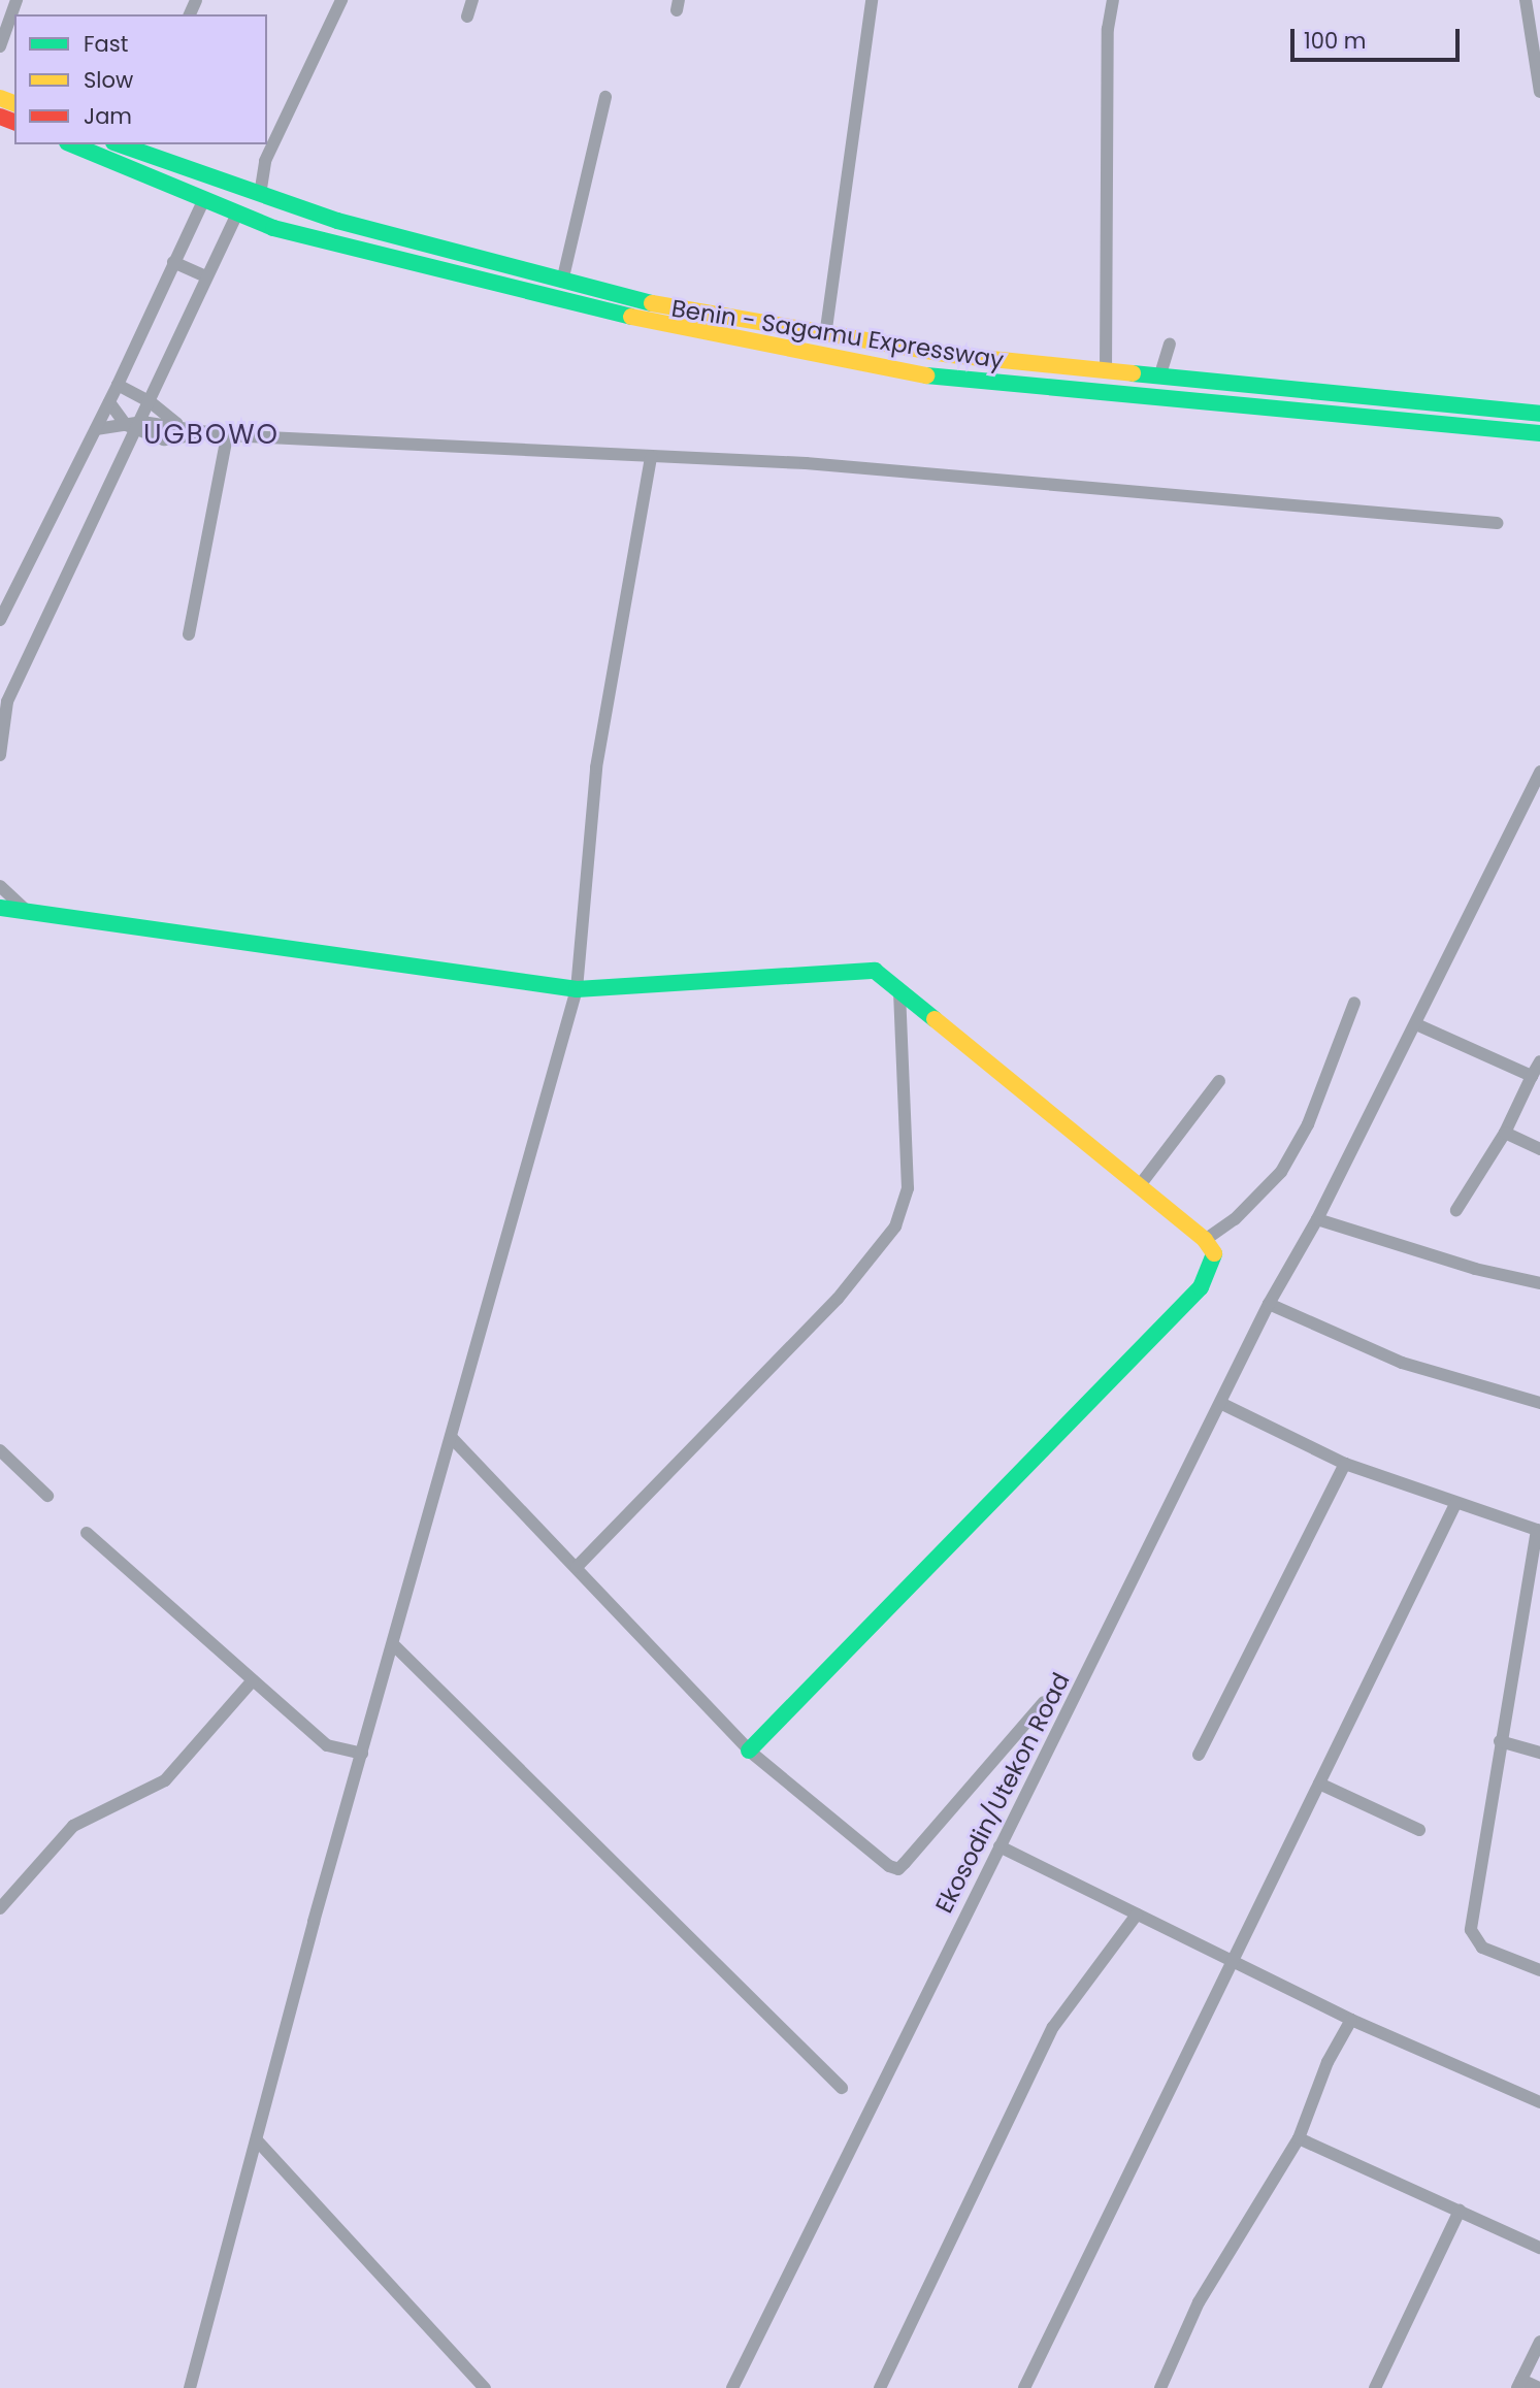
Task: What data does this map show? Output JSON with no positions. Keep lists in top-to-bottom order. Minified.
{"streets":{"main road":["Benin - Sagamu Expressway"],"street":["Ekosodin/Utekon Road"]},"districts":["UGBOWO"],"legend":["Fast","Slow","Jam"],"scale_bar":"100 m"}
